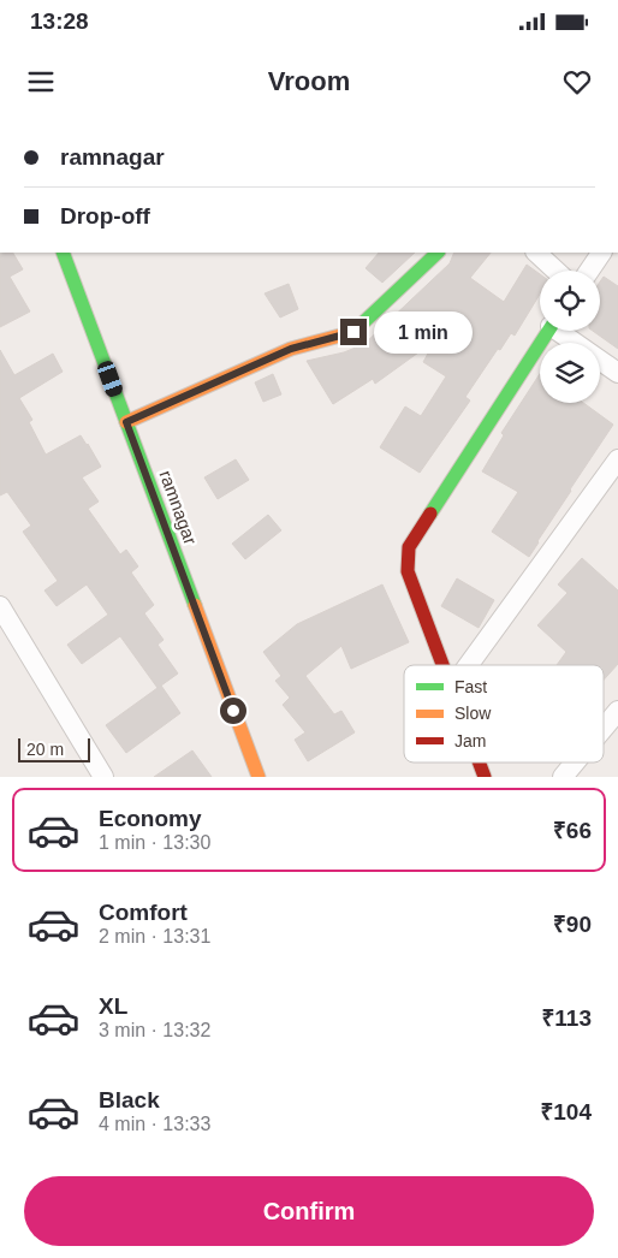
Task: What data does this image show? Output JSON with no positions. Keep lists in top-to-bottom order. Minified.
{"streets":{"street":["ramnagar"]},"legend":["Fast","Slow","Jam"],"scale_bar":"20 m","page":{"status":"13:28","header":"Vroom","banner":["ramnagar","Drop-off"],"bubble":"1 min","scale":"20 m","list":[{"name":"Economy","note":"1 min · 13:30","value":"₹66"},{"name":"Comfort","note":"2 min · 13:31","value":"₹90"},{"name":"XL","note":"3 min · 13:32","value":"₹113"},{"name":"Black","note":"4 min · 13:33","value":"₹104"}],"buttons":"Confirm"}}
